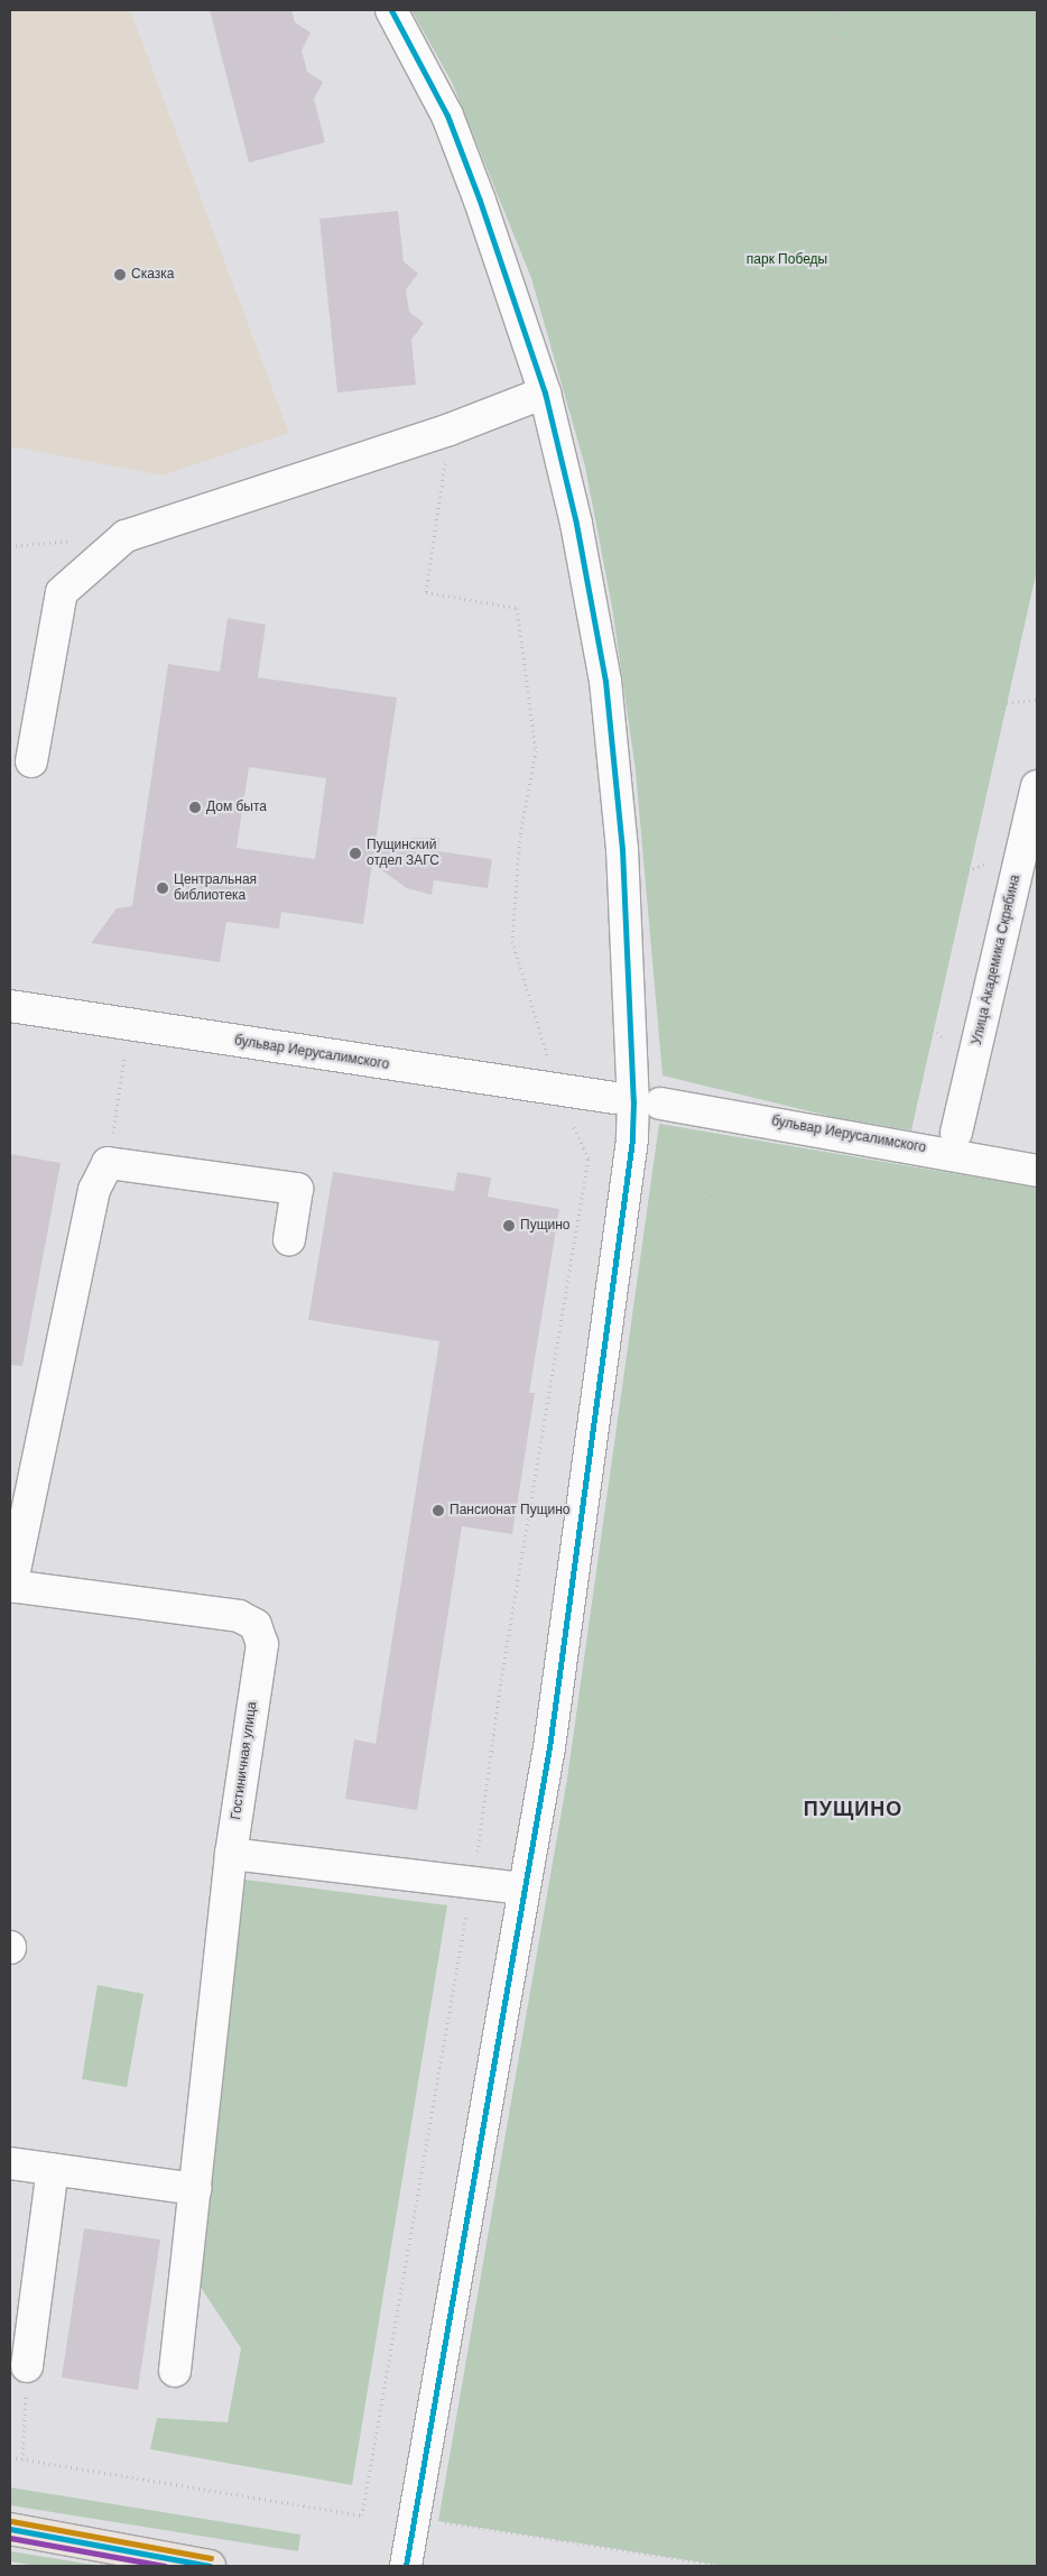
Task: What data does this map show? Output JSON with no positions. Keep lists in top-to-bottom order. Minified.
{"streets":{"street":["Улица Академика Скрябина","бульвар Иерусалимского","Гостиничная улица"]},"districts":["ПУЩИНО"],"parks":["парк Победы"],"places":["Сказка","Дом быта","Пущинский отдел ЗАГС","Центральная библиотека","Пущино","Пансионат Пущино"]}
